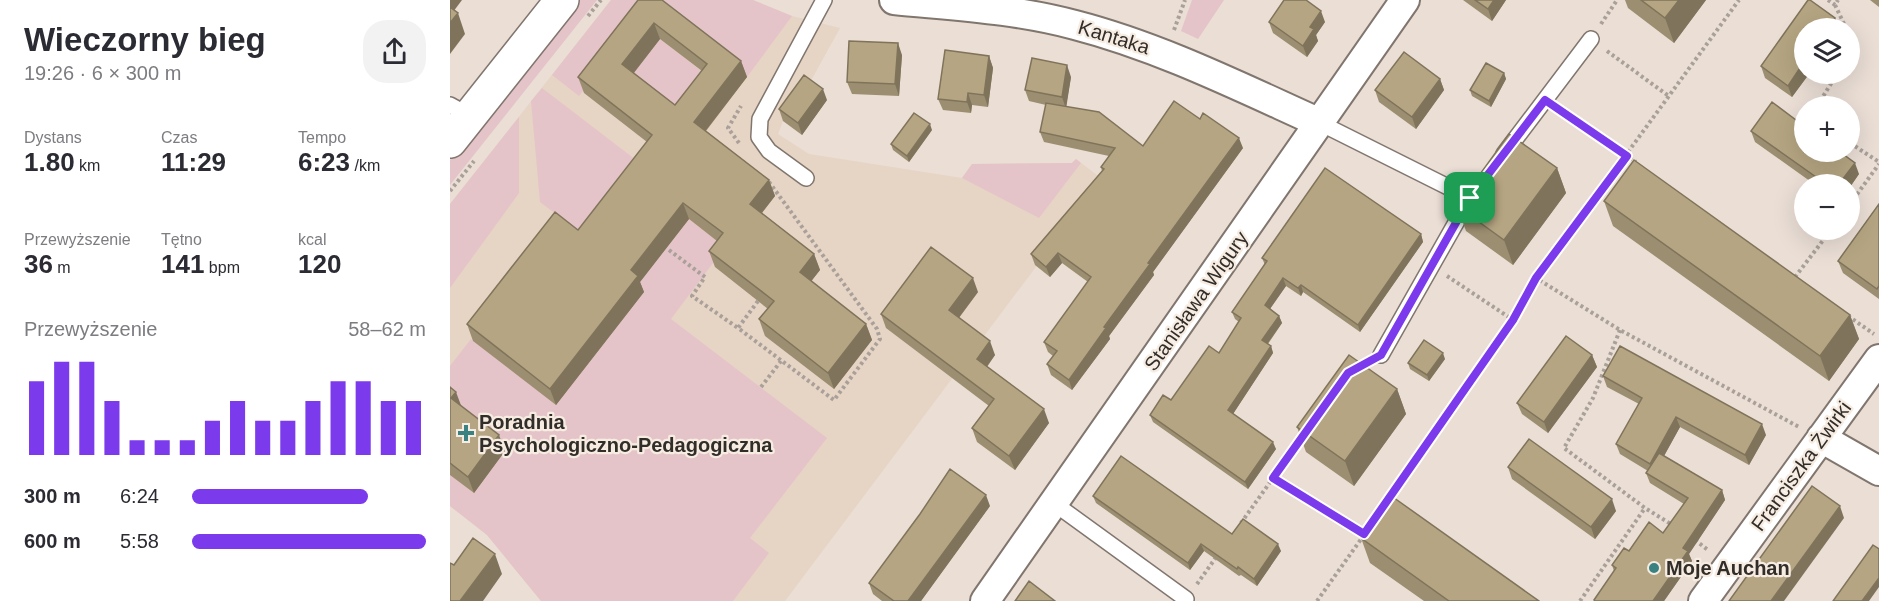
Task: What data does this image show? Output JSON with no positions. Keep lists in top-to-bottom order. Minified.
{"streets":{"street":["Kantaka","Stanisława Wigury","Franciszka Żwirki"]},"crossings":[["Kantaka","Stanisława Wigury"]],"places":{"health":["Poradnia Psychologiczno-Pedagogiczna"],"other":["Moje Auchan"]},"page":{"heading":["Wieczorny bieg","19:26 · 6 × 300 m"],"map_buttons":["+","−"],"stats":[["Dystans","1.80 km"],["Czas","11:29"],["Tempo","6:23 /km"],["Przewyższenie","36 m"],["Tętno","141 bpm"],["kcal","120"]],"chart":["Przewyższenie","58–62 m"],"list":[{"name":"300 m","note":"6:24"},{"name":"600 m","note":"5:58"}]}}
